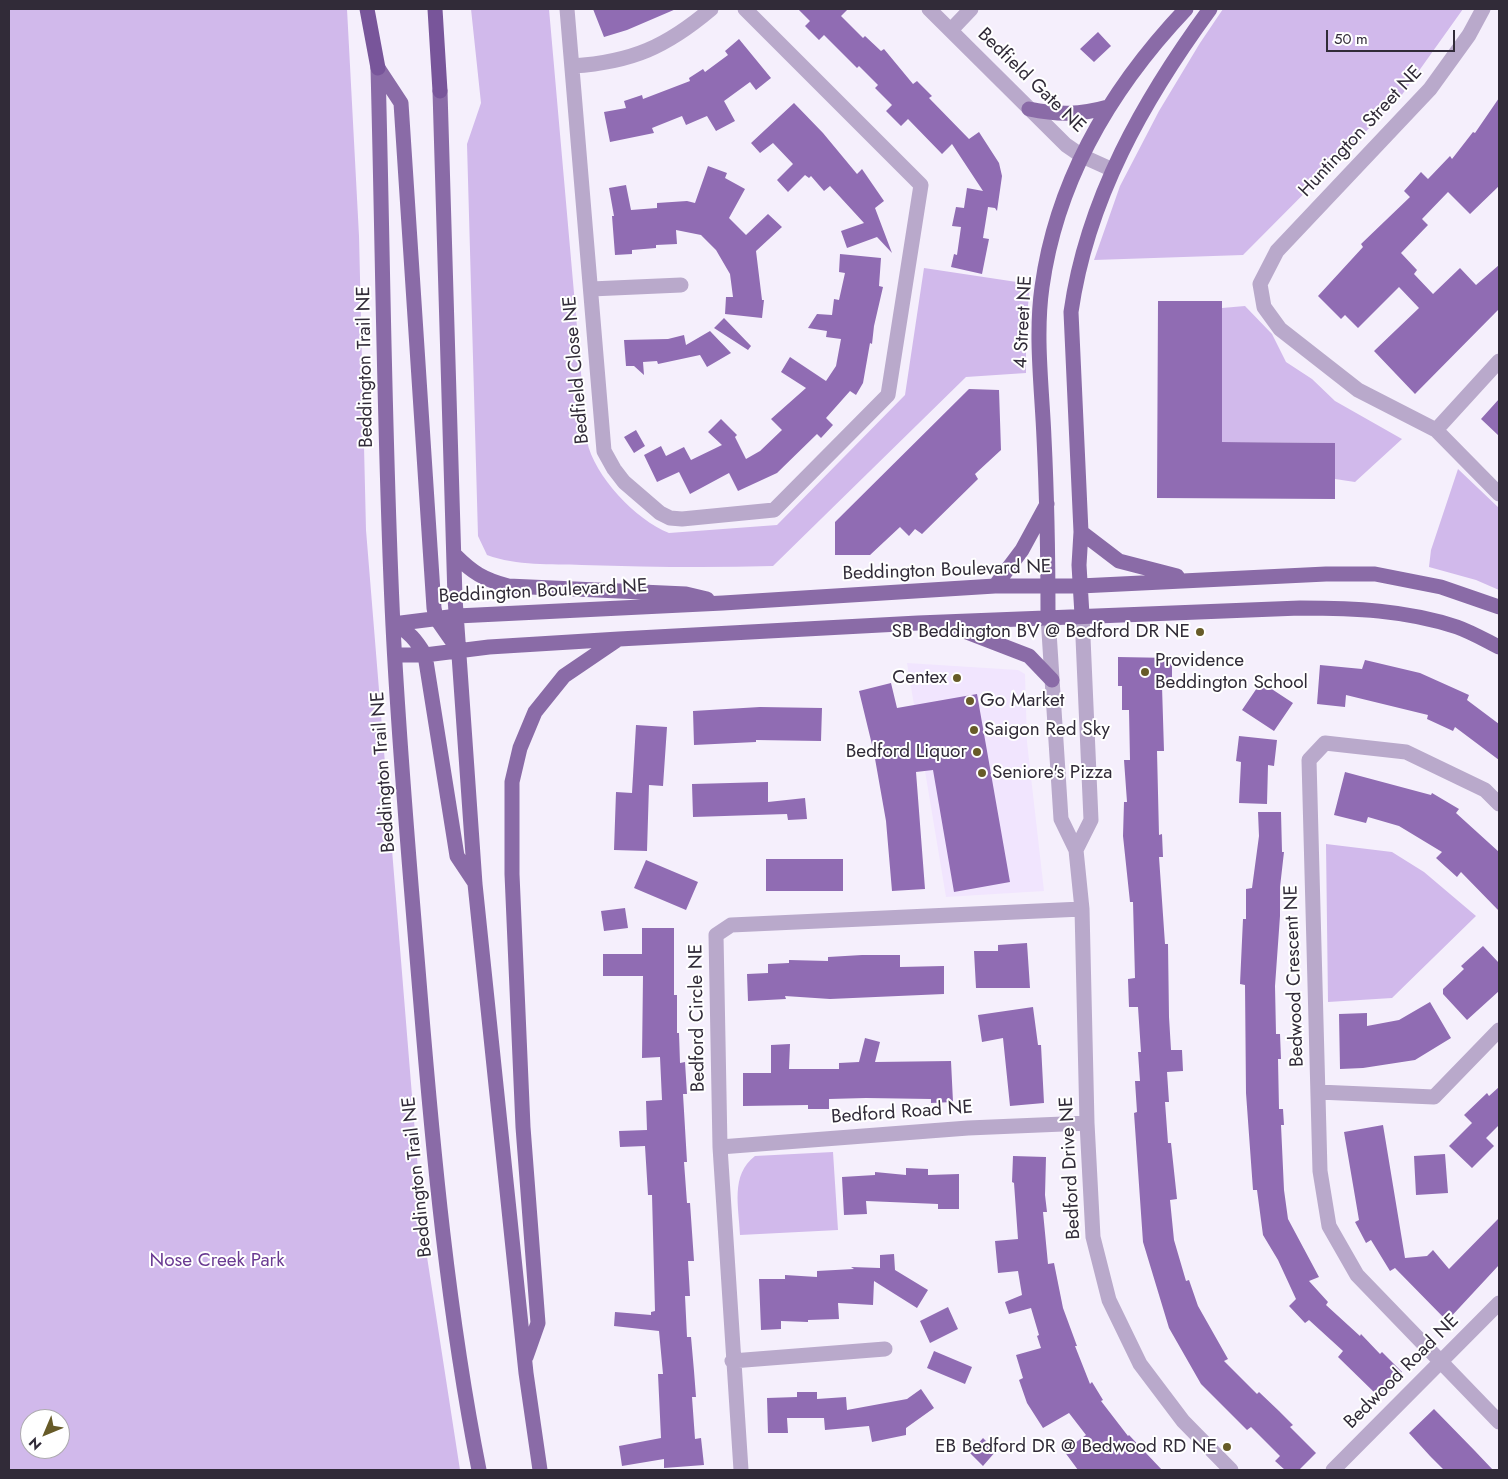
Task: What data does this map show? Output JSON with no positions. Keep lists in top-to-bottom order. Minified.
{"streets":{"main road":["4 Street NE","Beddington Trail NE","Beddington Boulevard NE"],"street":["Bedfield Gate NE","Huntington Street NE","Bedfield Close NE","Bedwood Crescent NE","Bedford Circle NE","Bedford Road NE","Bedford Drive NE","Bedwood Road NE"]},"crossings":[["Bedfield Gate NE","4 Street NE"],["4 Street NE","Beddington Boulevard NE"],["4 Street NE","Bedford Drive NE"],["Beddington Trail NE","Beddington Boulevard NE"],["Bedwood Crescent NE","Bedwood Road NE"],["Bedford Circle NE","Bedford Road NE"],["Bedford Circle NE","Bedford Drive NE"],["Bedford Road NE","Bedford Drive NE"]],"parks":["Nose Creek Park"],"places":["SB Beddington BV @ Bedford DR NE","Providence Beddington School","Centex","Go Market","Saigon Red Sky","Bedford Liquor","Seniore's Pizza","EB Bedford DR @ Bedwood RD NE"],"scale_bar":"50 m","north":"bottom left"}
